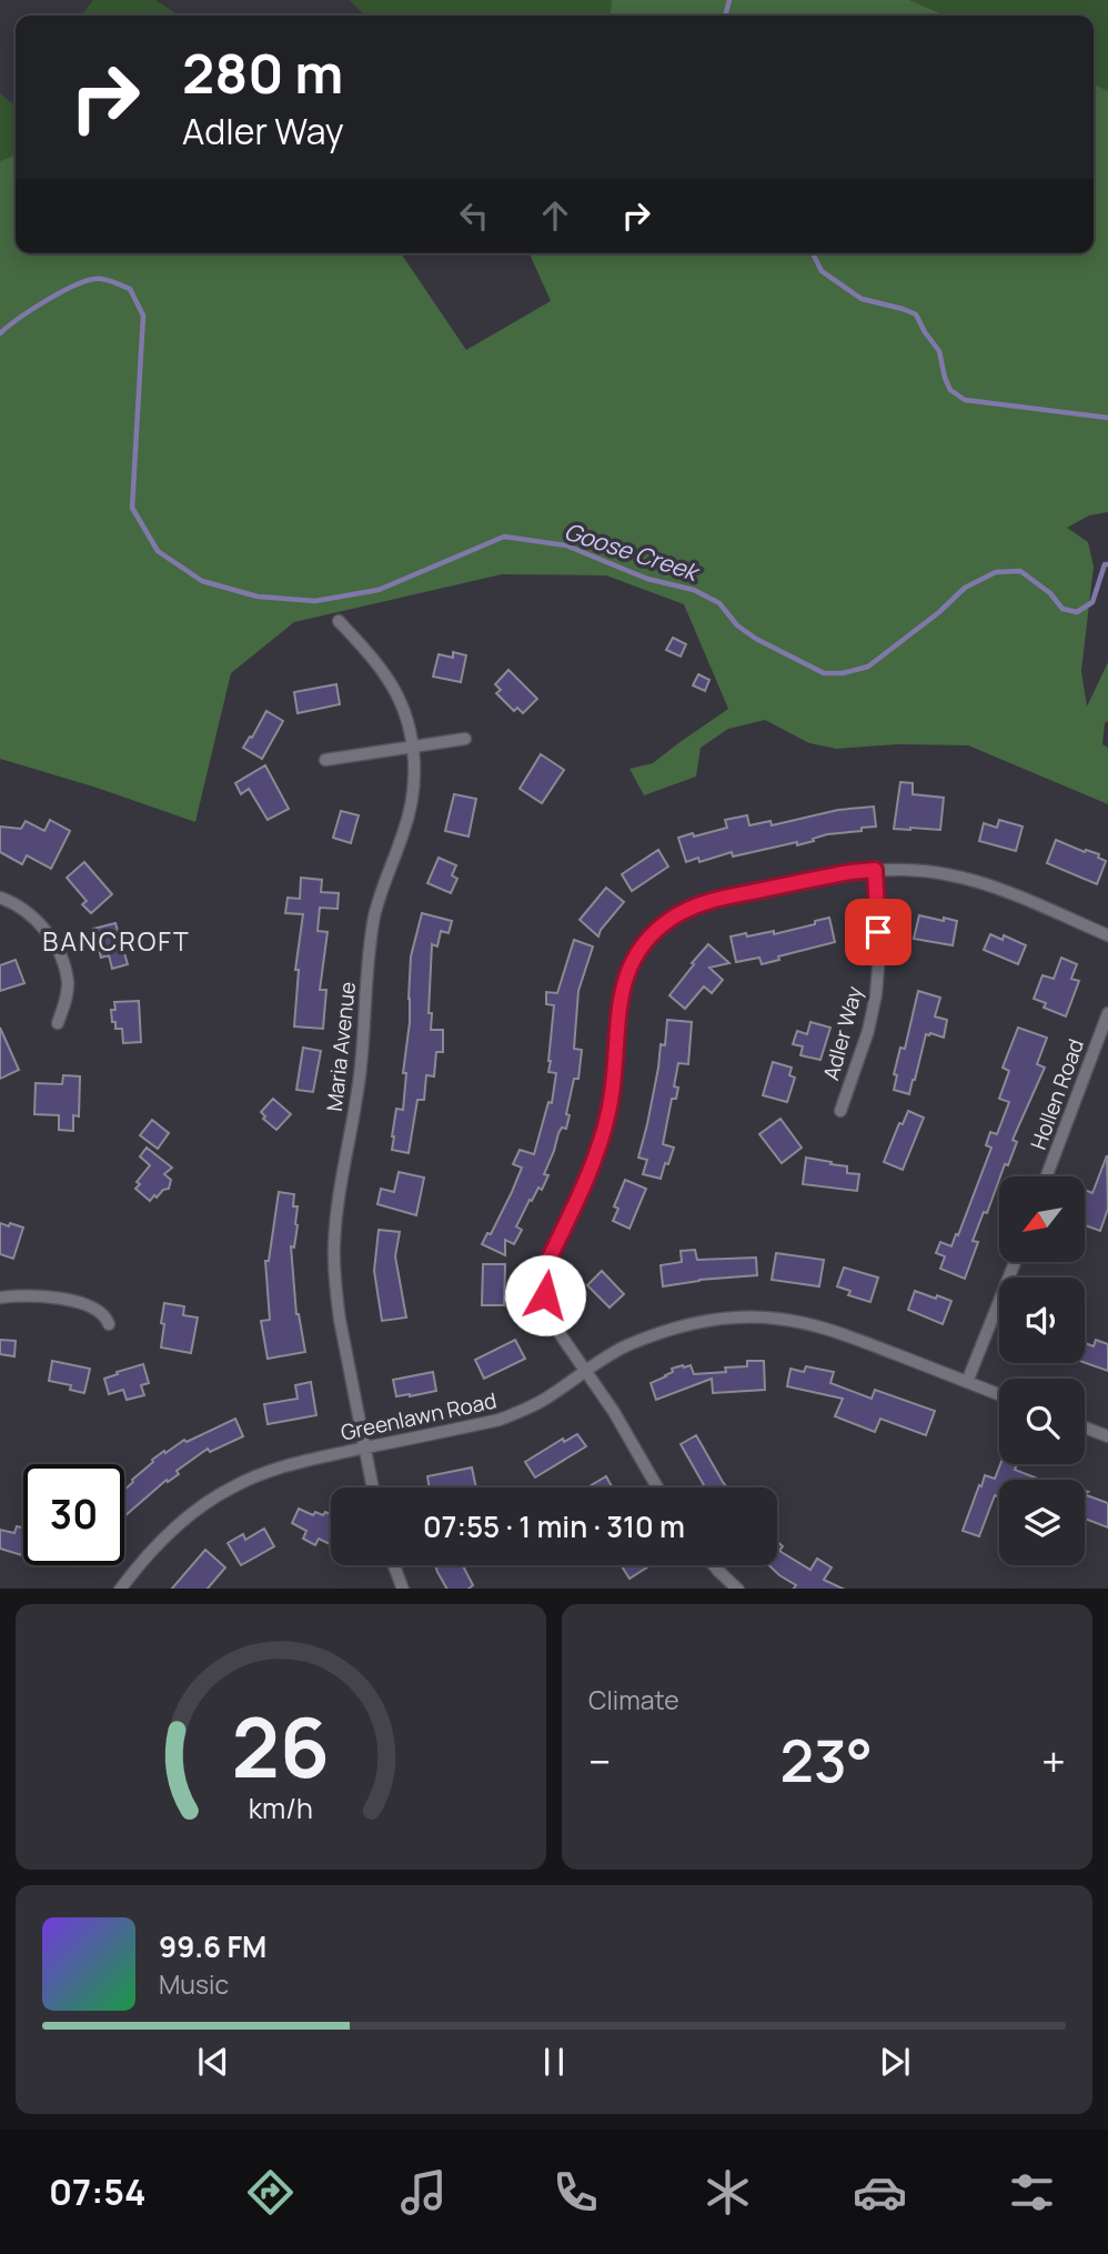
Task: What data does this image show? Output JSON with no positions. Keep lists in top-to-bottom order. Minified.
{"streets":{"street":["Adler Way","Maria Avenue","Hollen Road","Greenlawn Road"]},"crossings":[["Maria Avenue","Greenlawn Road"]],"districts":["BANCROFT"],"water":["Goose Creek"],"north":"bottom left","page":{"turn":["280 m","Adler Way"],"limit":"30","trip":"07:55 · 1 min · 310 m","tile":"Climate","heat":["−","23°","+"],"song":["99.6 FM","Music"],"tabs":"07:54","gauge":["26","km/h"]}}
